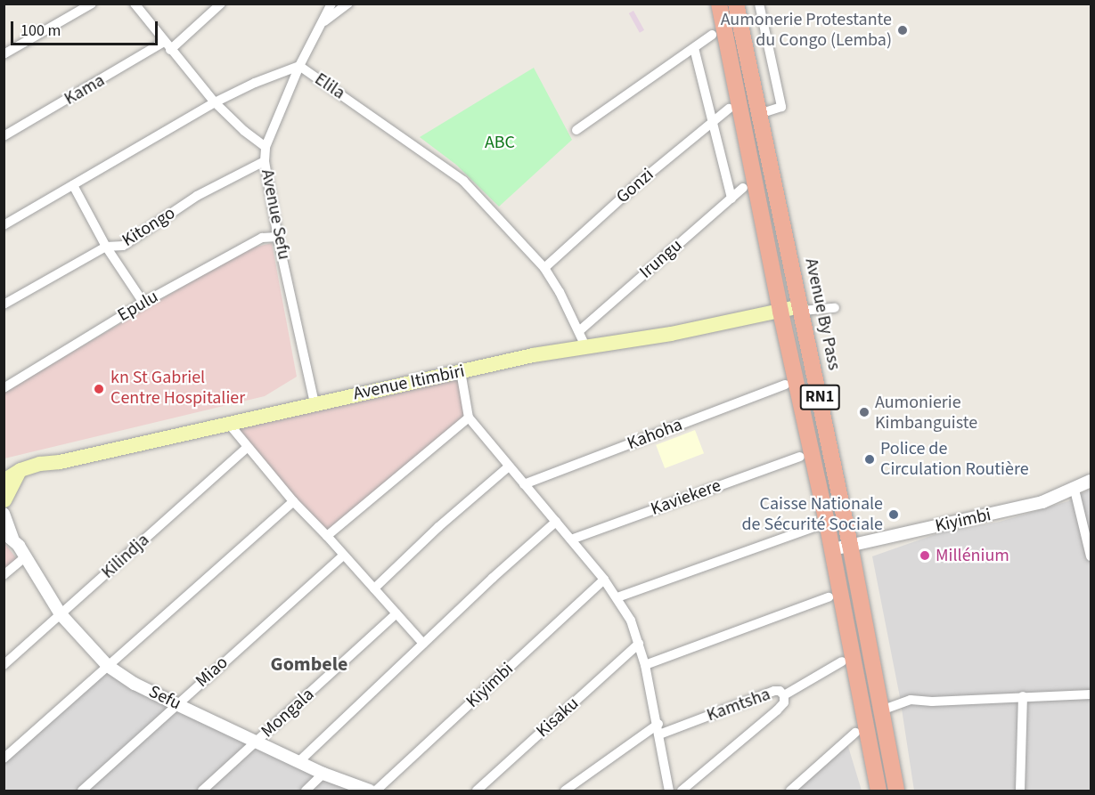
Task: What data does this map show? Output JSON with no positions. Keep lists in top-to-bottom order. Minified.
{"streets":{"highway":["Avenue By Pass","RN1"],"main road":["Avenue Itimbiri"],"street":["Elila","Kama","Gonzi","Avenue Sefu","Kitongo","Irungu","Epulu","Kahoha","Kaviekere","Kiyimbi","Kilindja","Miao","Sefu","Kamtsha","Mongala","Kisaku"]},"crossings":[["Elila","Gonzi"],["Elila","Avenue Sefu"],["Elila","Irungu"],["Elila","Avenue Itimbiri"],["Avenue Sefu","Kitongo"],["Avenue Sefu","Epulu"],["Avenue Sefu","Avenue Itimbiri"],["Avenue By Pass","Avenue Itimbiri"],["Avenue By Pass","Kiyimbi"],["Avenue Itimbiri","RN1"],["RN1","Kiyimbi"],["Kilindja","Sefu"],["Miao","Sefu"],["Sefu","Mongala"]],"districts":["Gombele"],"parks":["ABC"],"places":["Aumonerie Protestante du Congo (Lemba)","kn St Gabriel Centre Hospitalier","Aumonierie Kimbanguiste","Police de Circulation Routière","Caisse Nationale de Sécurité Sociale","Millénium"],"scale_bar":"100 m"}
